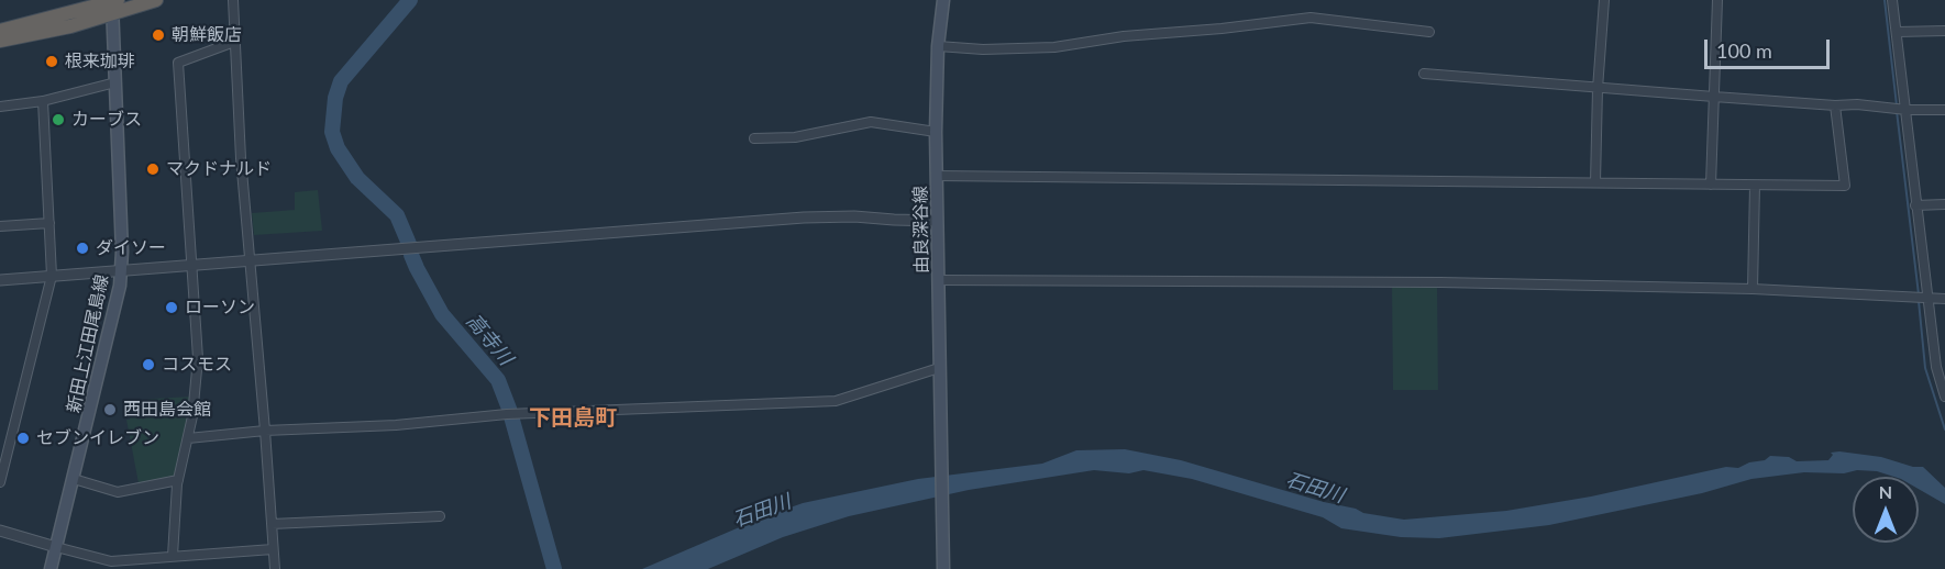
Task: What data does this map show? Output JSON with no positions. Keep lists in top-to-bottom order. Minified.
{"streets":{"main road":["由良深谷線","新田上江田尾島線"]},"districts":["下田島町"],"water":["高寺川","石田川"],"places":["朝鮮飯店","根来珈琲","カーブス","マクドナルド","ダイソー","ローソン","コスモス","西田島会館","セブンイレブン"],"scale_bar":"100 m","north":"top"}
